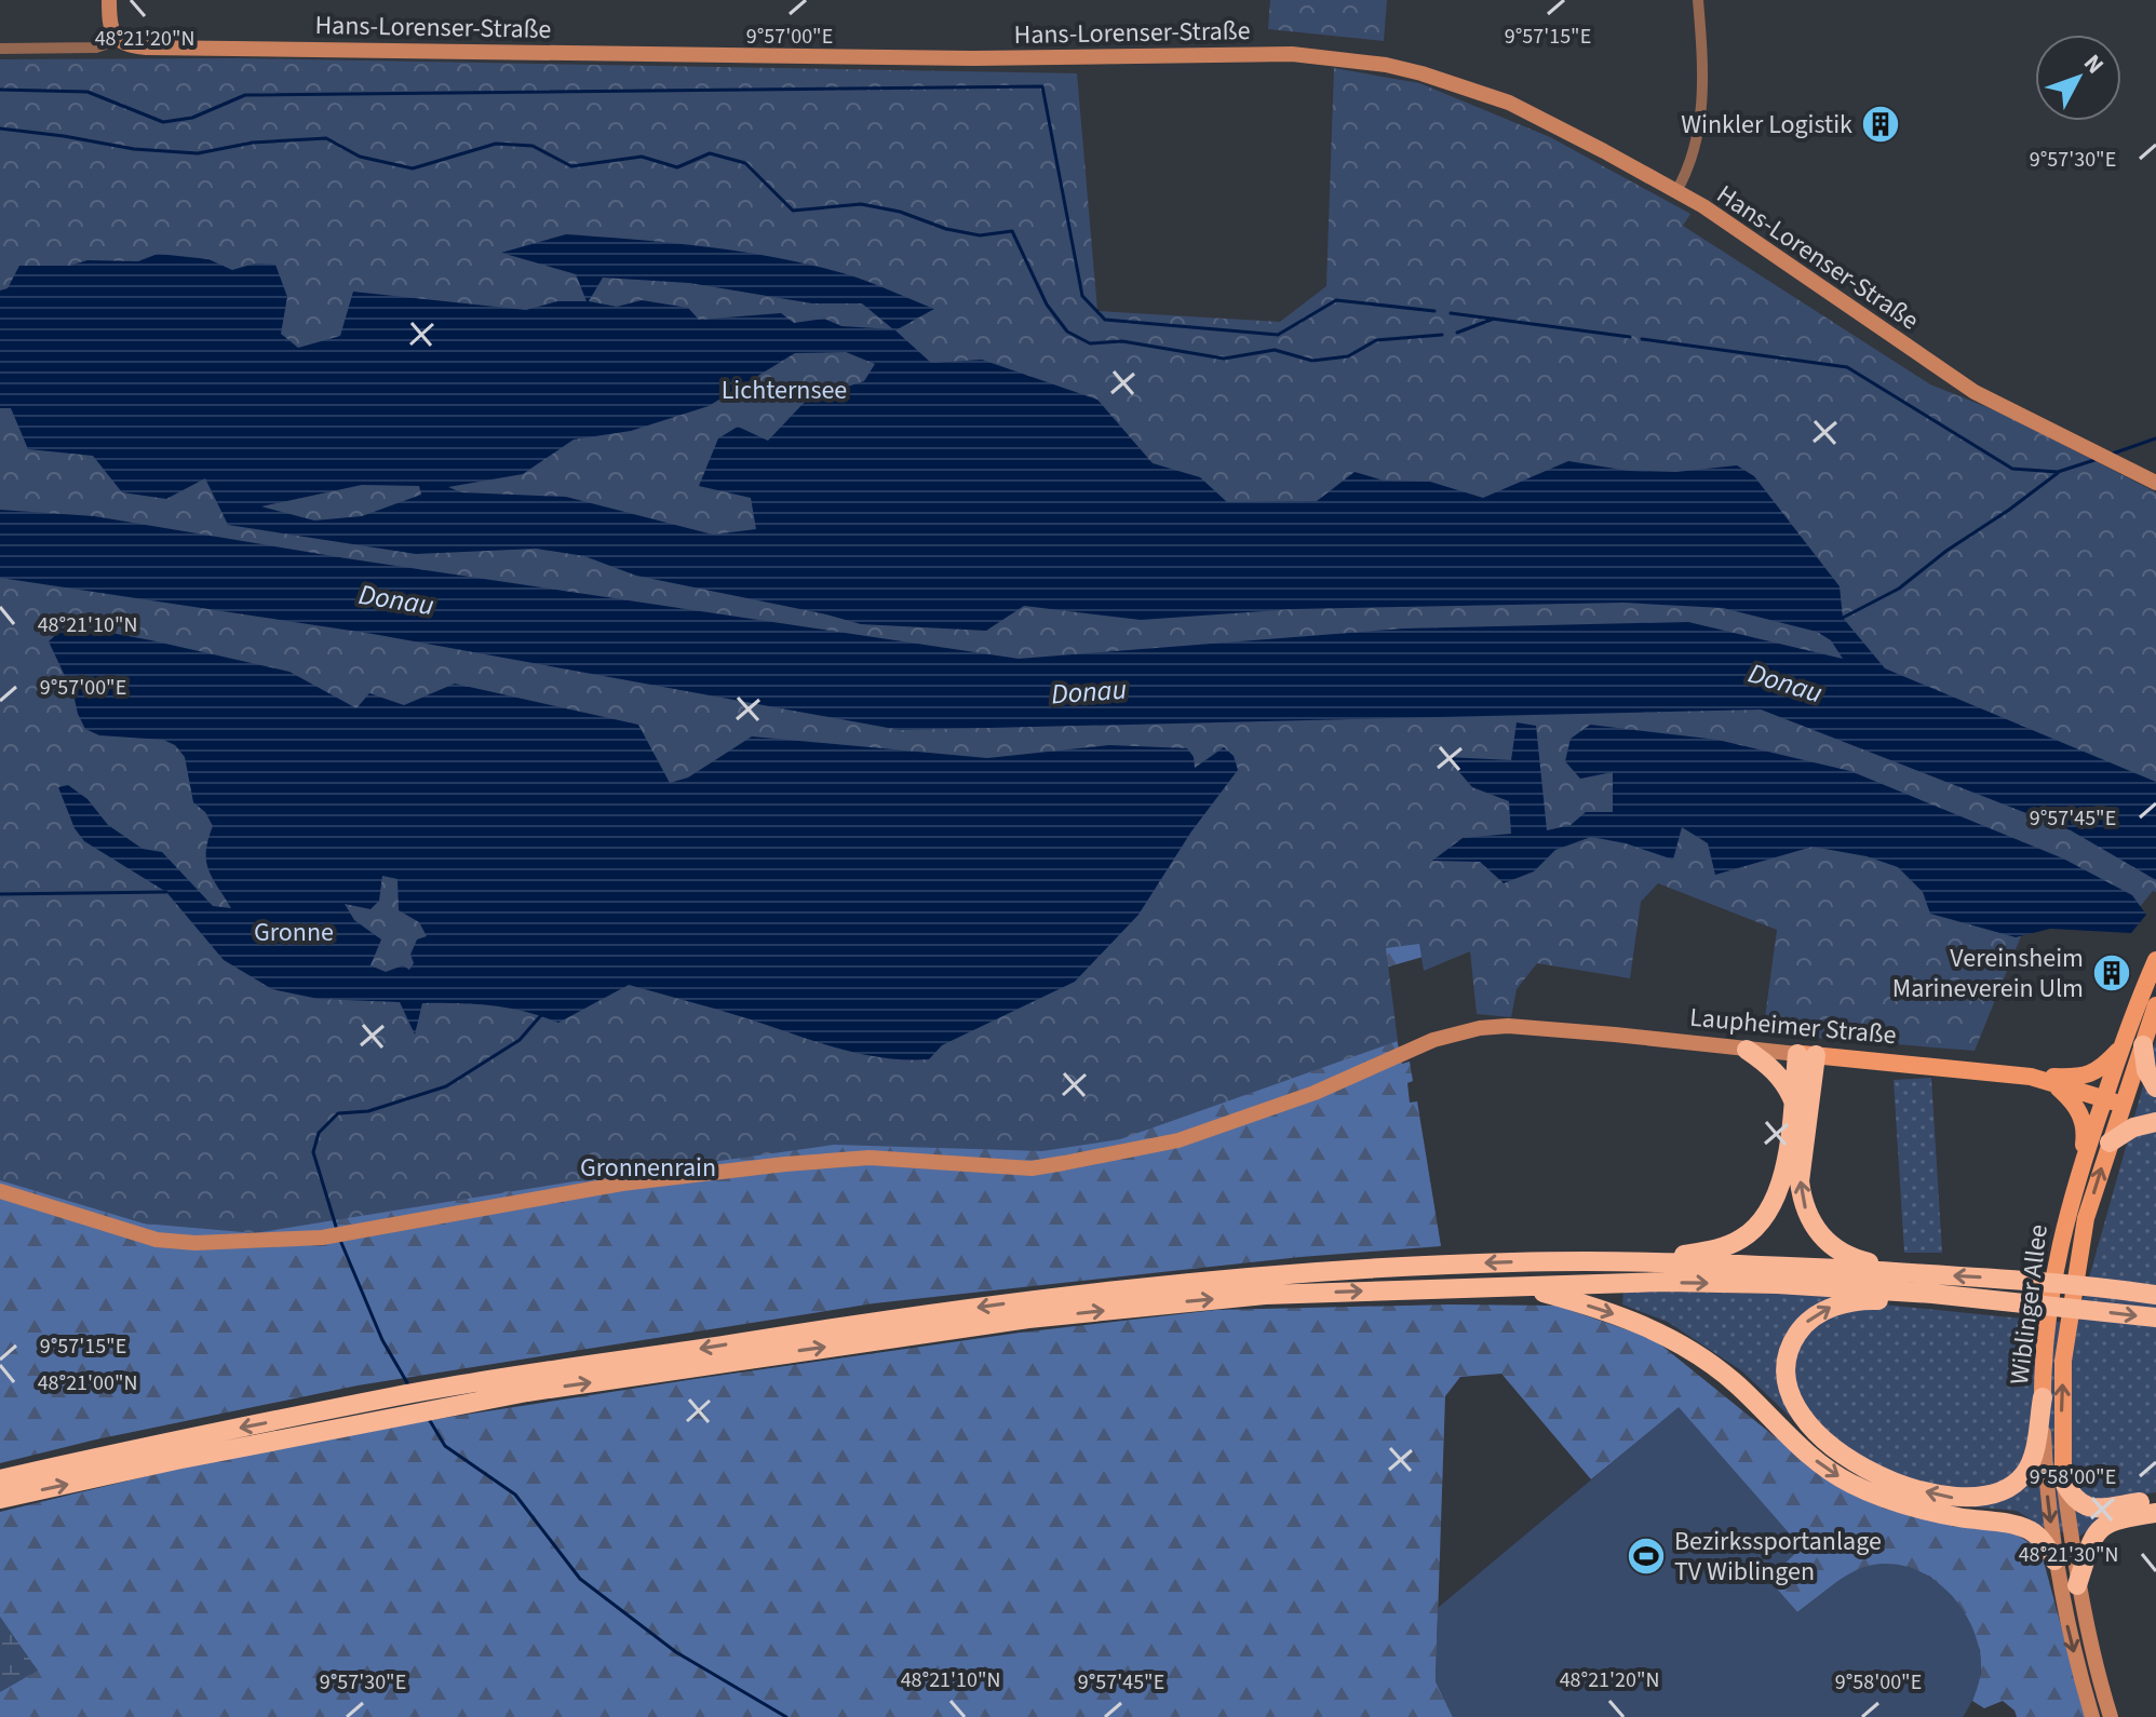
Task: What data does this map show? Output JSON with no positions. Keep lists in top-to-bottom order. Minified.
{"streets":{"main road":["Laupheimer Straße","Wiblinger Allee"],"street":["Hans-Lorenser-Straße"]},"crossings":[["Laupheimer Straße","Wiblinger Allee"]],"water":["Donau"],"parks":["Lichternsee","Gronne","Gronnenrain"],"places":{"building":["Winkler Logistik","Vereinsheim Marineverein Ulm"],"sports":["Bezirkssportanlage TV Wiblingen"]},"north":"top right","coordinates":["9°57'00\"E","9°57'15\"E","48°21'20\"N","9°57'30\"E","48°21'10\"N","9°57'45\"E","48°21'00\"N","9°58'00\"E","48°21'30\"N"]}
